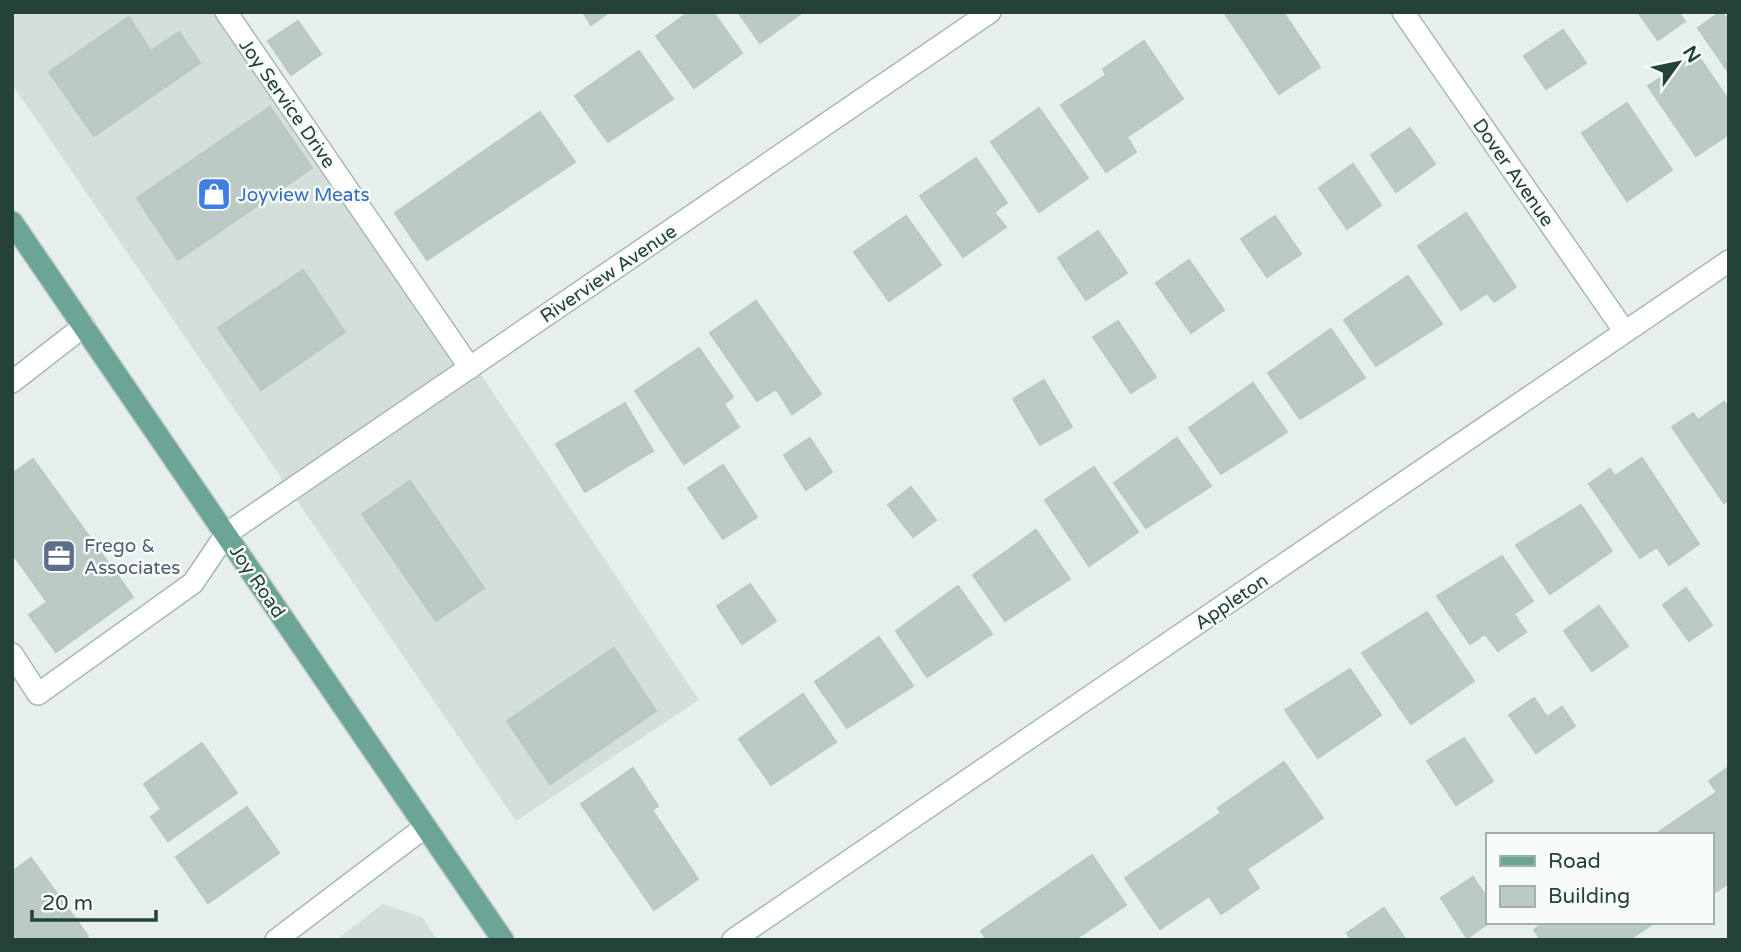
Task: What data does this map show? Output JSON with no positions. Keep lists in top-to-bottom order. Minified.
{"streets":{"main road":["Joy Road"],"street":["Joy Service Drive","Dover Avenue","Riverview Avenue","Appleton"]},"crossings":[["Joy Service Drive","Riverview Avenue"],["Dover Avenue","Appleton"],["Riverview Avenue","Joy Road"]],"places":{"shop":["Joyview Meats"],"office":["Frego & Associates"]},"legend":["Road","Building"],"scale_bar":"20 m","north":"top right"}
